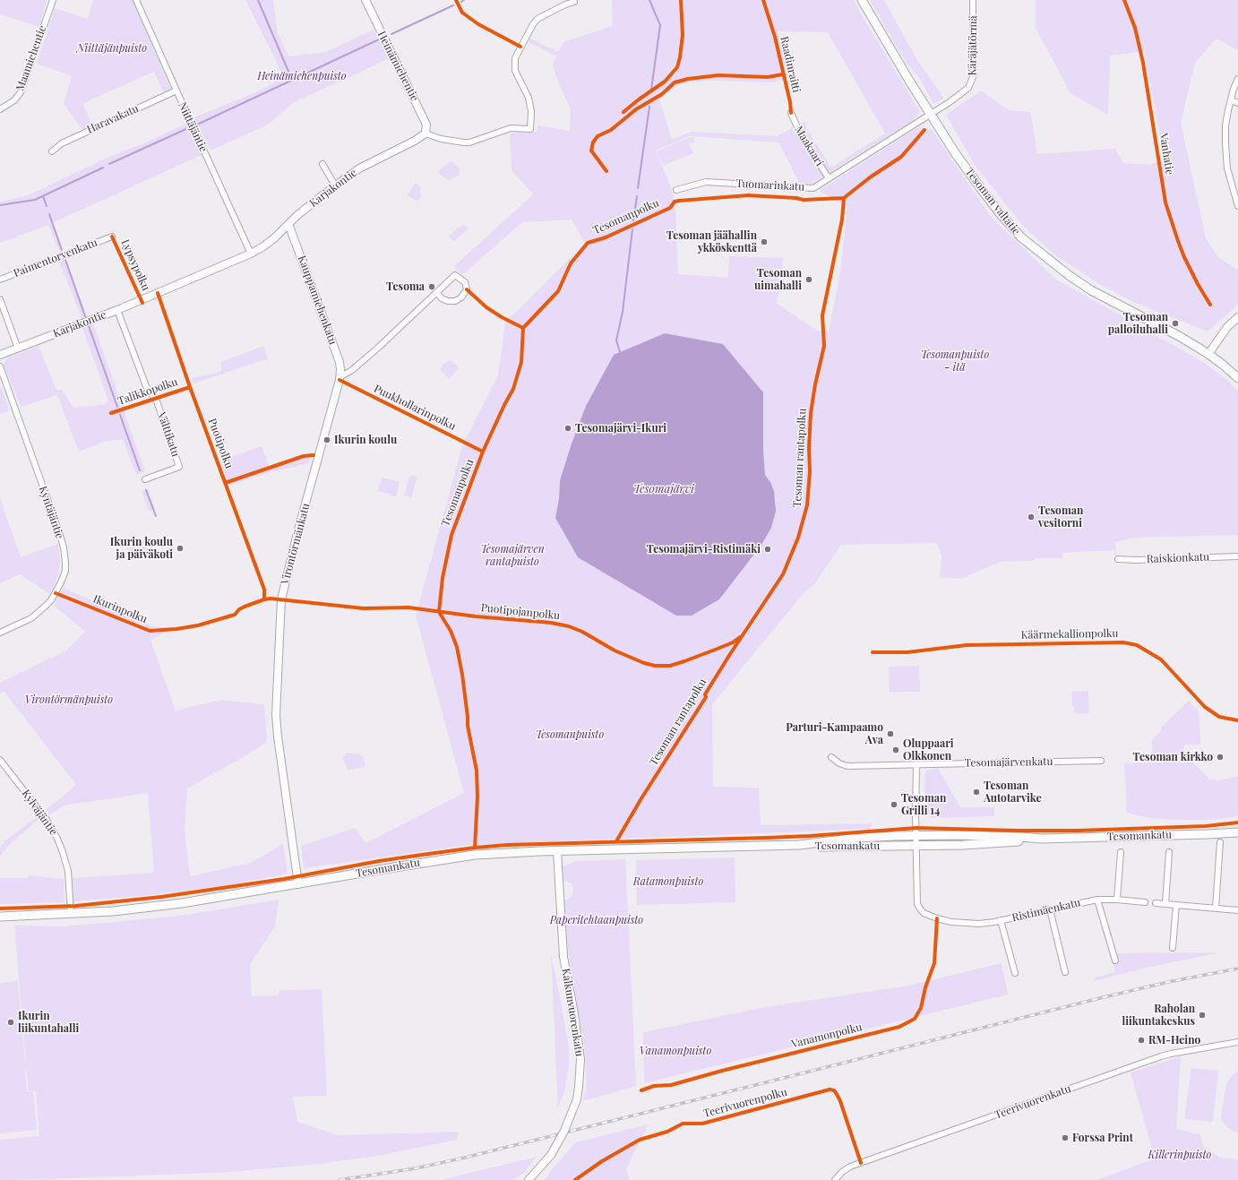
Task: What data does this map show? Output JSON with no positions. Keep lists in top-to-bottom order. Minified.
{"streets":{"main road":["Tesoman valtatie","Tesomankatu"],"street":["Käräjätörmä","Maamiehentie","Heinämiehentie","Haravakatu","Niittäjäntie","Maakaari","Tuomarinkatu","Karjakontie","Paimentorvenkatu","Kauppamiehenkatu","Välttikatu","Kyntäjäntie","Virontörmänkatu","Raiskionkatu","Tesomajärvenkatu","Kylväjäntie","Ristimäenkatu","Kalkunvuorenkatu","Teerivuorenkatu"],"cycle path":["Raadinraitti","Vanhatie","Tesomanpolku","Lypsypolku","Talikkopolku","Puukhollarinpolku","Puotipolku","Tesoman rantapolku","Ikurinpolku","Käärmekallionpolku","Vanamonpolku","Teerivuorenpolku"]},"crossings":[["Käräjätörmä","Tuomarinkatu"],["Käräjätörmä","Tesoman valtatie"],["Heinämiehentie","Karjakontie"],["Haravakatu","Niittäjäntie"],["Niittäjäntie","Karjakontie"],["Maakaari","Tuomarinkatu"],["Tuomarinkatu","Tesoman valtatie"],["Karjakontie","Kauppamiehenkatu"],["Karjakontie","Välttikatu"],["Kauppamiehenkatu","Virontörmänkatu"],["Virontörmänkatu","Tesomankatu"],["Kylväjäntie","Tesomankatu"],["Tesomankatu","Ristimäenkatu"],["Tesomankatu","Kalkunvuorenkatu"]],"water":["Tesomajärvi"],"parks":["Niittäjänpuisto","Heinämiehenpuisto","Tesomanpuisto - itä","Tesomajärven rantapuisto","Virontörmänpuisto","Tesomanpuisto","Ratamonpuisto","Paperitehtaanpuisto","Vanamonpuisto","Killerinpuisto"],"places":["Tesoman jäähallin ykköskenttä","Tesoman uimahalli","Tesoma","Tesoman palloiluhalli","Tesomajärvi-Ikuri","Ikurin koulu","Tesoman vesitorni","Ikurin koulu ja päiväkoti","Tesomajärvi-Ristimäki","Parturi-Kampaamo Ava","Oluppaari Olkkonen","Tesoman kirkko","Tesoman Autotarvike","Tesoman Grilli 14","Raholan liikuntakeskus","Ikurin liikuntahalli","RM-Heino","Forssa Print"]}
